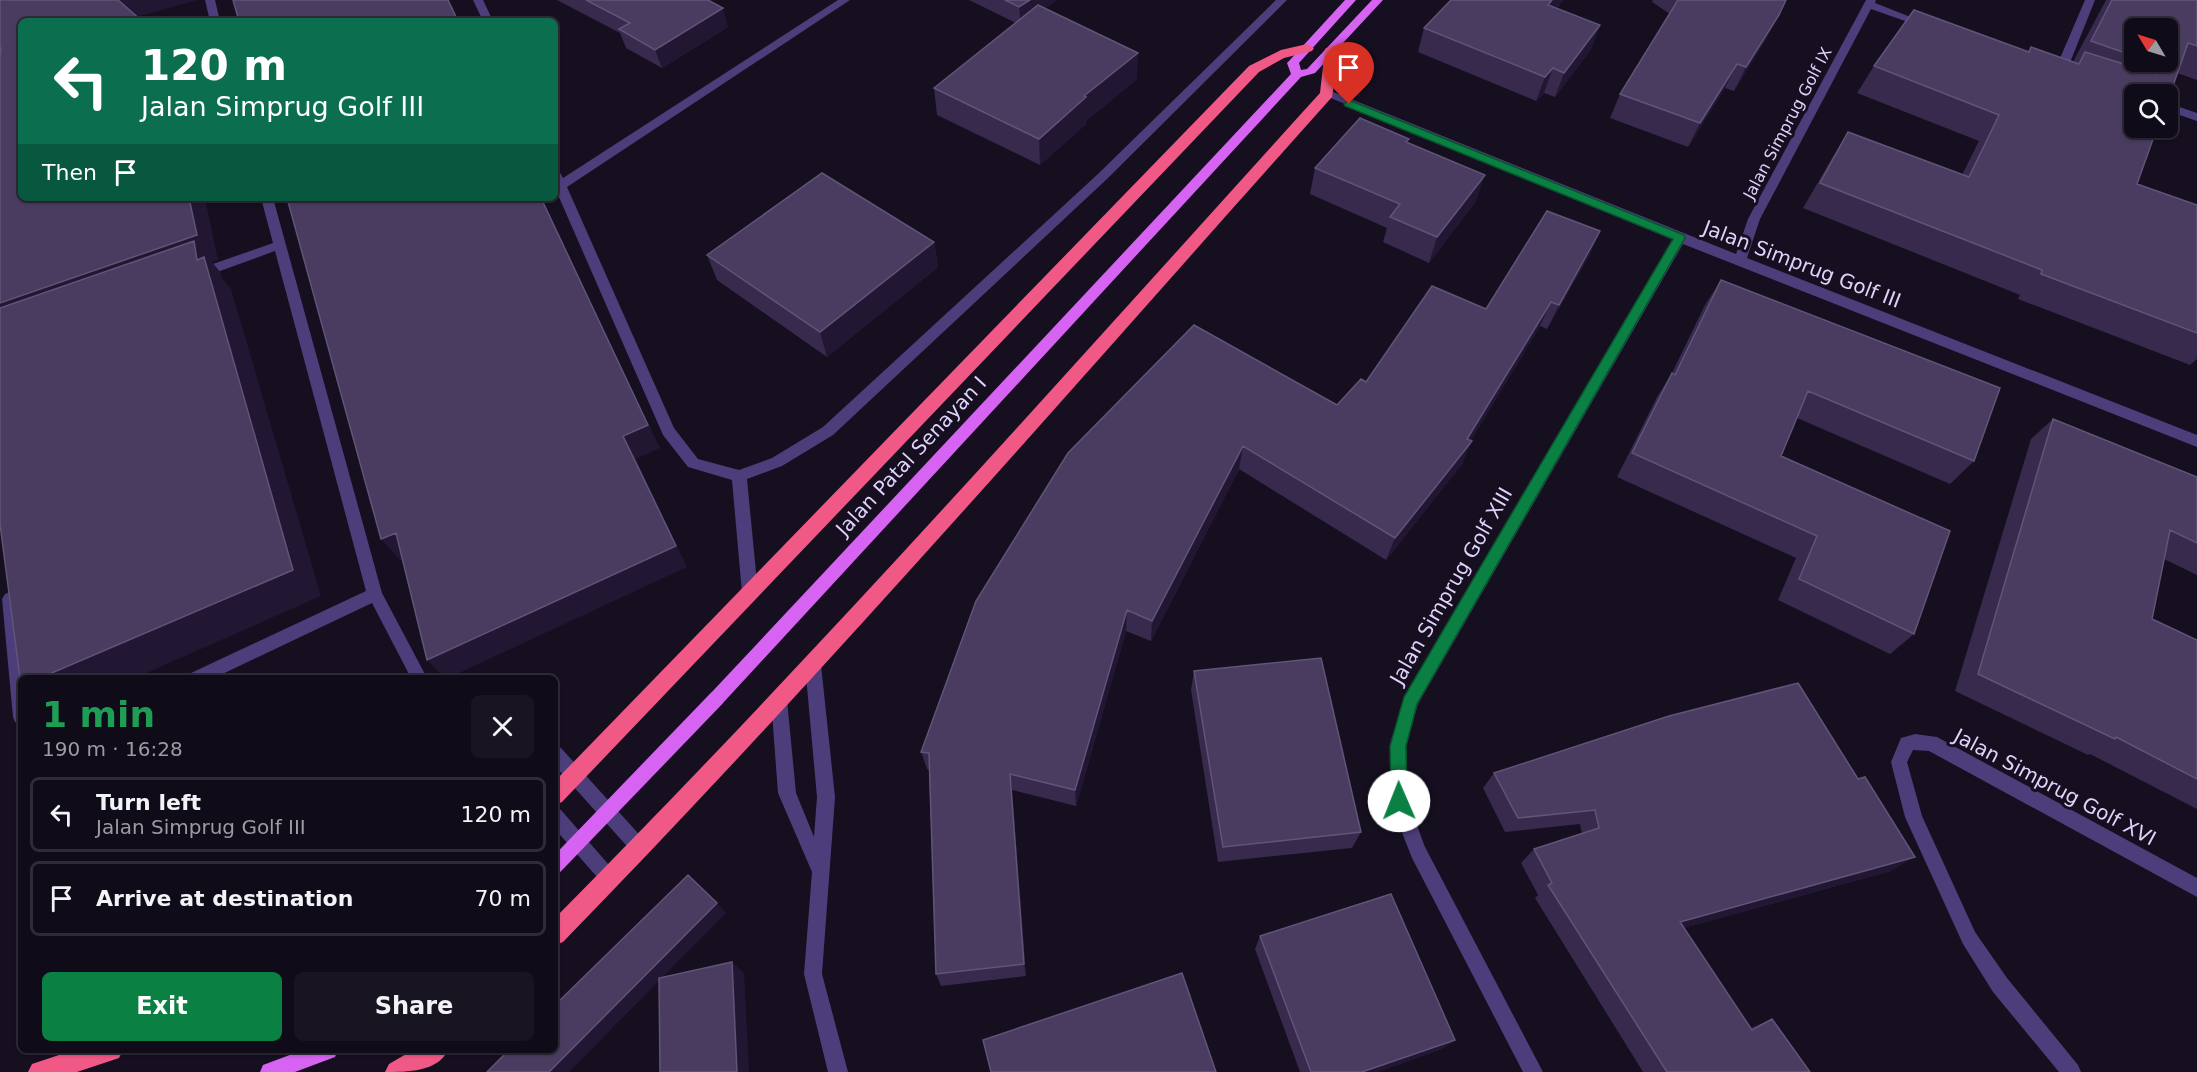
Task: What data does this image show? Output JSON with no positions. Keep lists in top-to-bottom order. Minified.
{"streets":{"main road":["Jalan Patal Senayan I"],"street":["Jalan Simprug Golf IX","Jalan Simprug Golf III","Jalan Simprug Golf XIII","Jalan Simprug Golf XVI"]},"crossings":[["Jalan Simprug Golf IX","Jalan Simprug Golf III"],["Jalan Simprug Golf III","Jalan Simprug Golf XIII"]],"north":"top left","page":{"turn":["120 m","Jalan Simprug Golf III"],"then":"Then","heading":["1 min","190 m · 16:28"],"list":[{"name":"Turn left","note":"Jalan Simprug Golf III","value":"120 m"},{"name":"Arrive at destination","value":"70 m"}],"buttons":["Exit","Share"]}}
